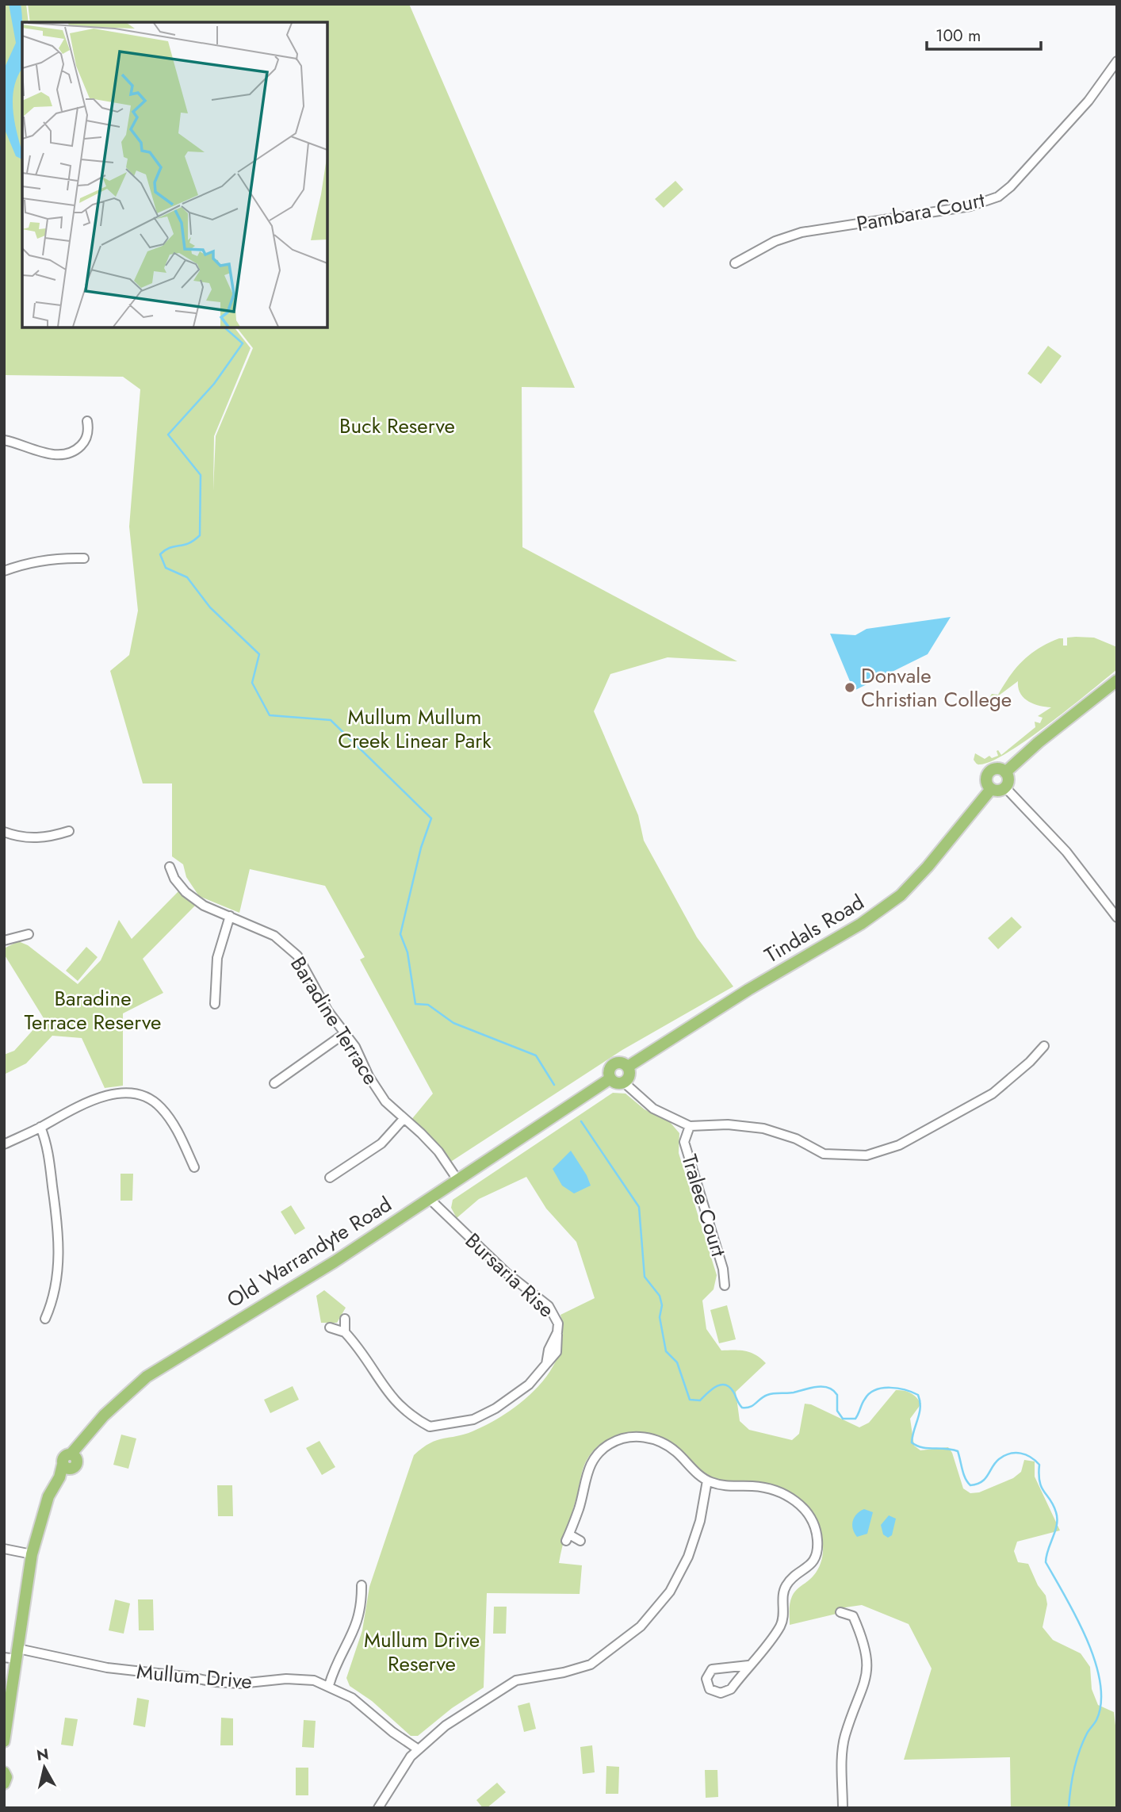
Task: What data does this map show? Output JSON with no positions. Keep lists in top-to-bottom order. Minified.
{"streets":{"main road":["Tindals Road","Old Warrandyte Road"],"street":["Pambara Court","Baradine Terrace","Tralee Court","Bursaria Rise","Mullum Drive"]},"crossings":[["Tindals Road","Old Warrandyte Road"],["Baradine Terrace","Old Warrandyte Road"],["Old Warrandyte Road","Bursaria Rise"],["Old Warrandyte Road","Mullum Drive"]],"parks":["Buck Reserve","Mullum Mullum Creek Linear Park","Baradine Terrace Reserve","Mullum Drive Reserve"],"places":["Donvale Christian College"],"scale_bar":"100 m","north":"top"}
